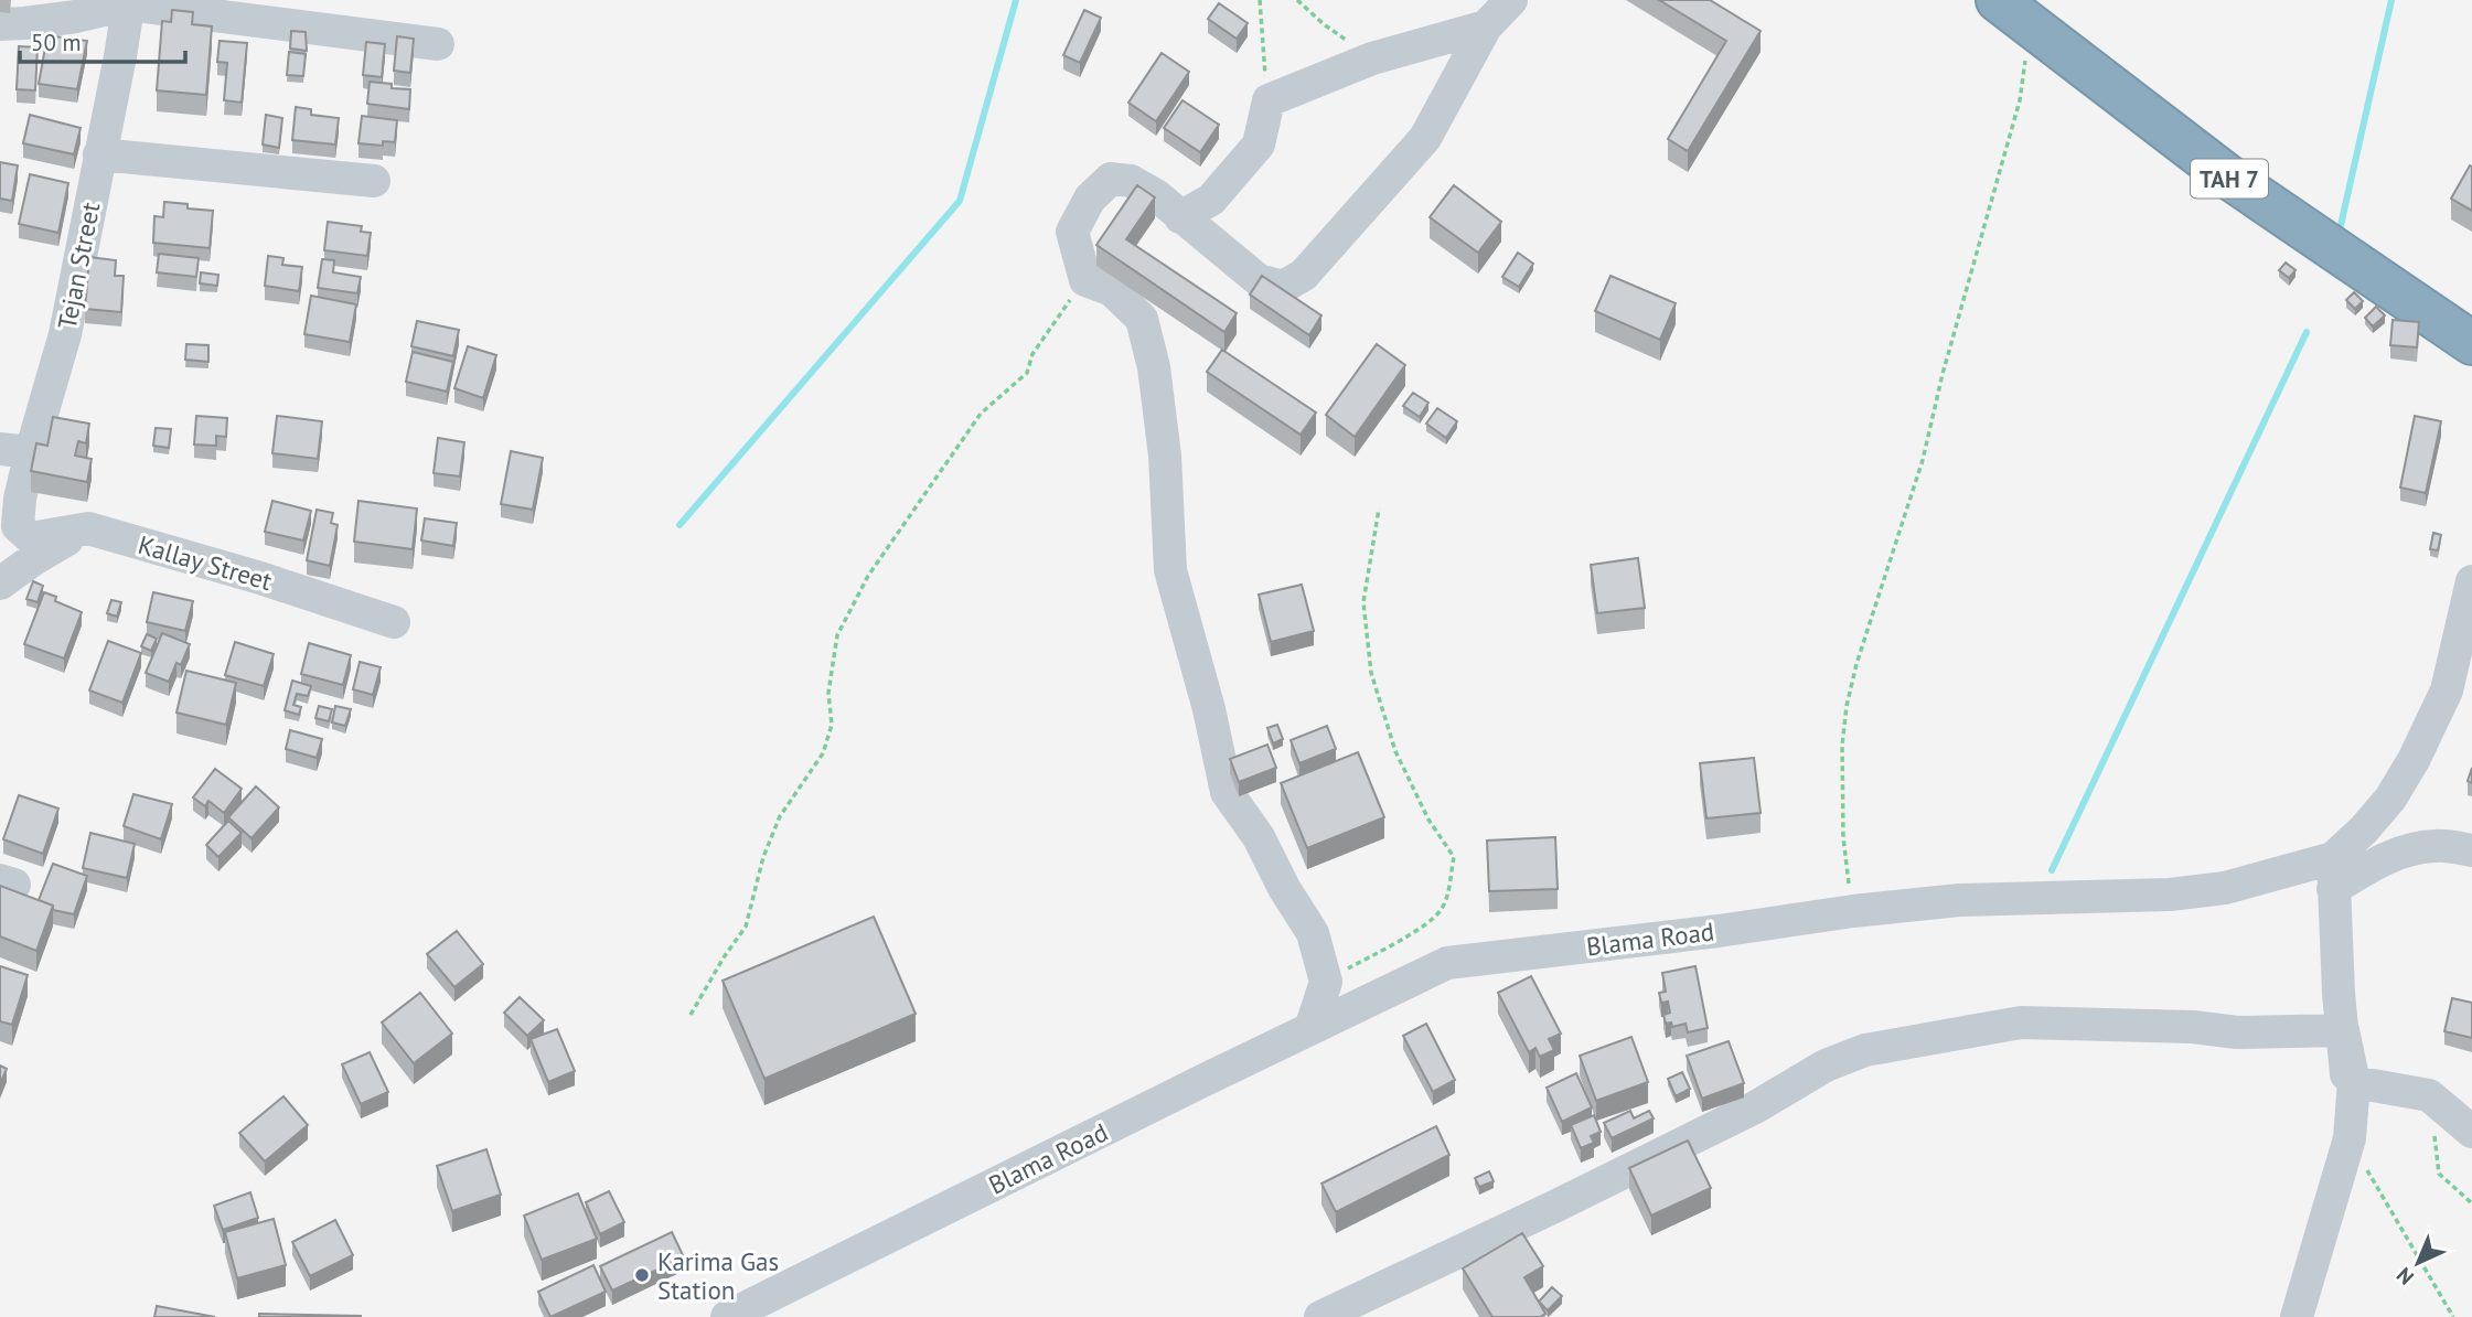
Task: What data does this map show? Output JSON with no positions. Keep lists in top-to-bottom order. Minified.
{"streets":{"highway":["TAH 7"],"street":["Tejan Street","Kallay Street","Blama Road"]},"crossings":[["Tejan Street","Kallay Street"]],"places":["Karima Gas Station"],"scale_bar":"50 m","north":"bottom left"}
